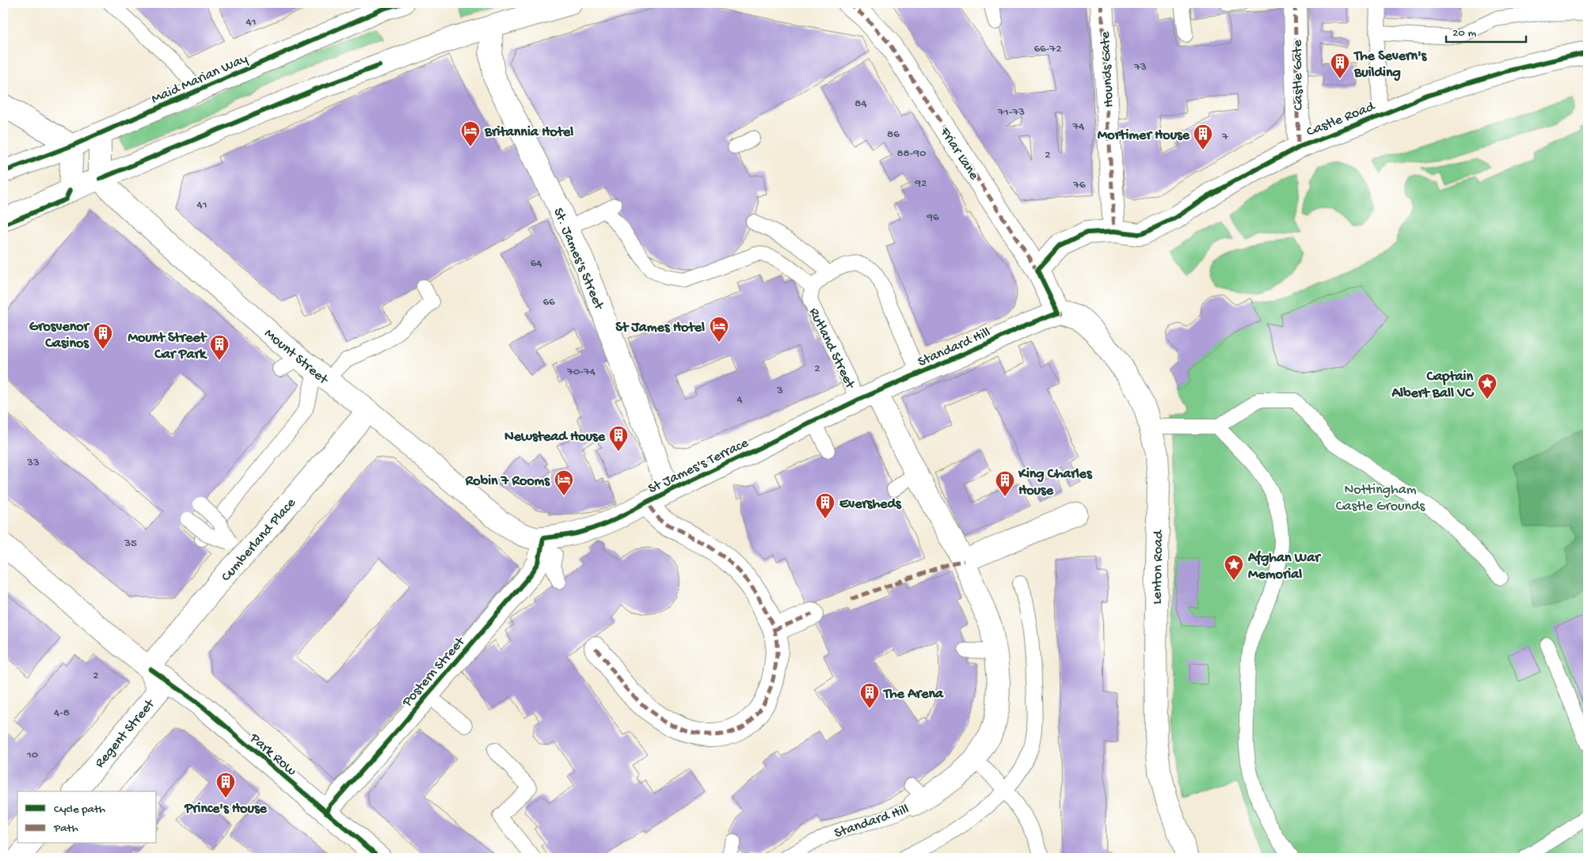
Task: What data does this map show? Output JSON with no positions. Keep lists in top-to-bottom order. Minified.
{"streets":{"street":["Hounds Gate","Castle Gate","Maid Marian Way","Castle Road","Friar Lane","St. James's Street","Standard Hill","Mount Street","St James's Terrace","Cumberland Place","Lenton Road","Postern Street","Regent Street","Park Row"],"lane":["Rutland Street"]},"crossings":[["Hounds Gate","Castle Road"],["Castle Gate","Castle Road"],["Castle Road","Friar Lane"],["Friar Lane","Standard Hill"],["Friar Lane","Lenton Road"],["St. James's Street","St James's Terrace"],["Standard Hill","Rutland Street"],["Standard Hill","St James's Terrace"],["Standard Hill","Lenton Road"],["Rutland Street","St James's Terrace"],["Mount Street","St James's Terrace"],["Mount Street","Cumberland Place"],["Mount Street","Postern Street"],["St James's Terrace","Postern Street"],["Cumberland Place","Regent Street"],["Cumberland Place","Park Row"],["Postern Street","Park Row"],["Regent Street","Park Row"]],"parks":["Nottingham Castle Grounds"],"places":{"building":["The Severn's Building","Mortimer House","Grosvenor Casinos","Mount Street Car Park","Newstead House","King Charles House","Eversheds","The Arena","Prince's House"],"hotel":["Britannia Hotel","St James Hotel","Robin 7 Rooms"],"place":["Captain Albert Ball VC","Afghan War Memorial"]},"house_numbers":["41","66-72","73","84","71-73","74","86","7","88-90","2","92","76","41","96","64","66","2","70-74","3","4","33","35","2","4-8","10"],"legend":["Cycle path","Path"],"scale_bar":"20 m"}
